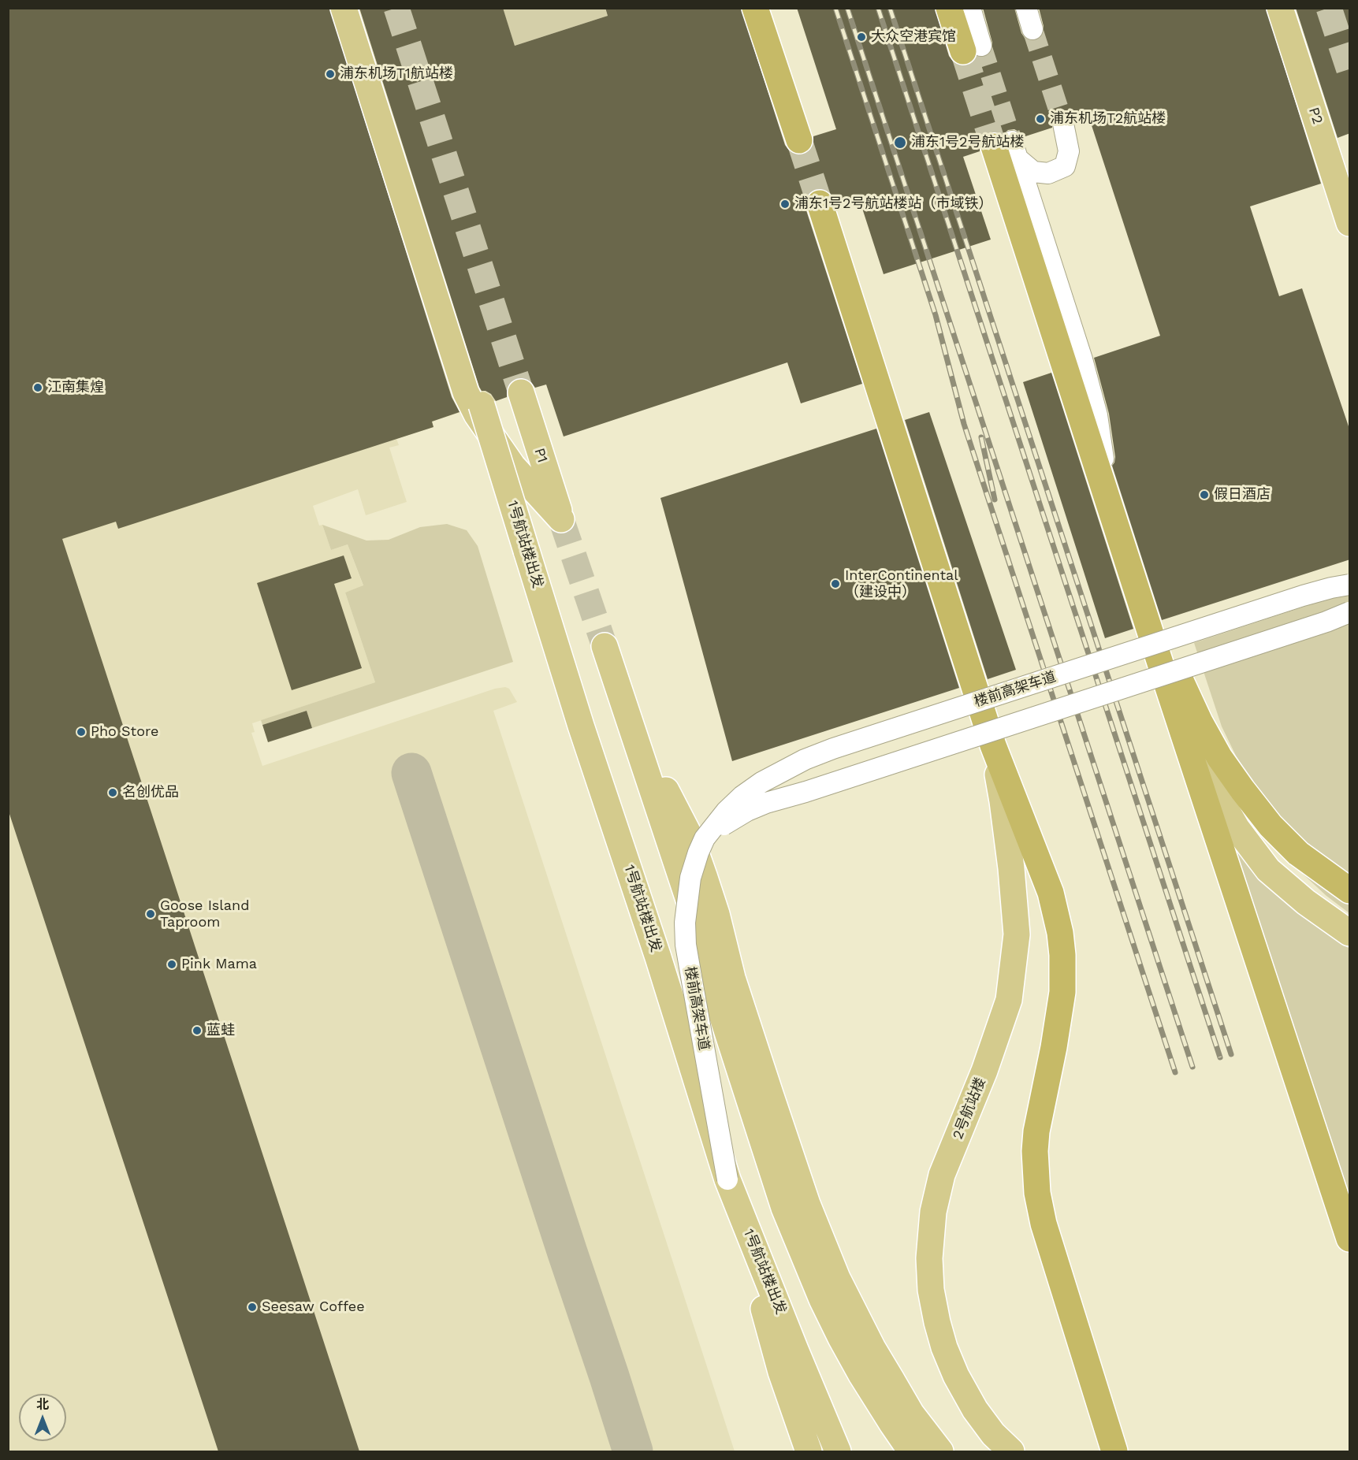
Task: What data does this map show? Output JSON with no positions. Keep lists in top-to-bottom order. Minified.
{"streets":{"main road":["P2","P1","1号航站楼出发","2号航站楼"],"street":["楼前高架车道"]},"crossings":[["1号航站楼出发","楼前高架车道"]],"places":["大众空港宾馆","浦东机场T1航站楼","浦东机场T2航站楼","浦东1号2号航站楼","浦东1号2号航站楼站（市域铁）","江南集煌","假日酒店","InterContinental （建设中）","Pho Store","名创优品","Goose Island Taproom","Pink Mama","蓝蛙","Seesaw Coffee"],"north":"top"}
